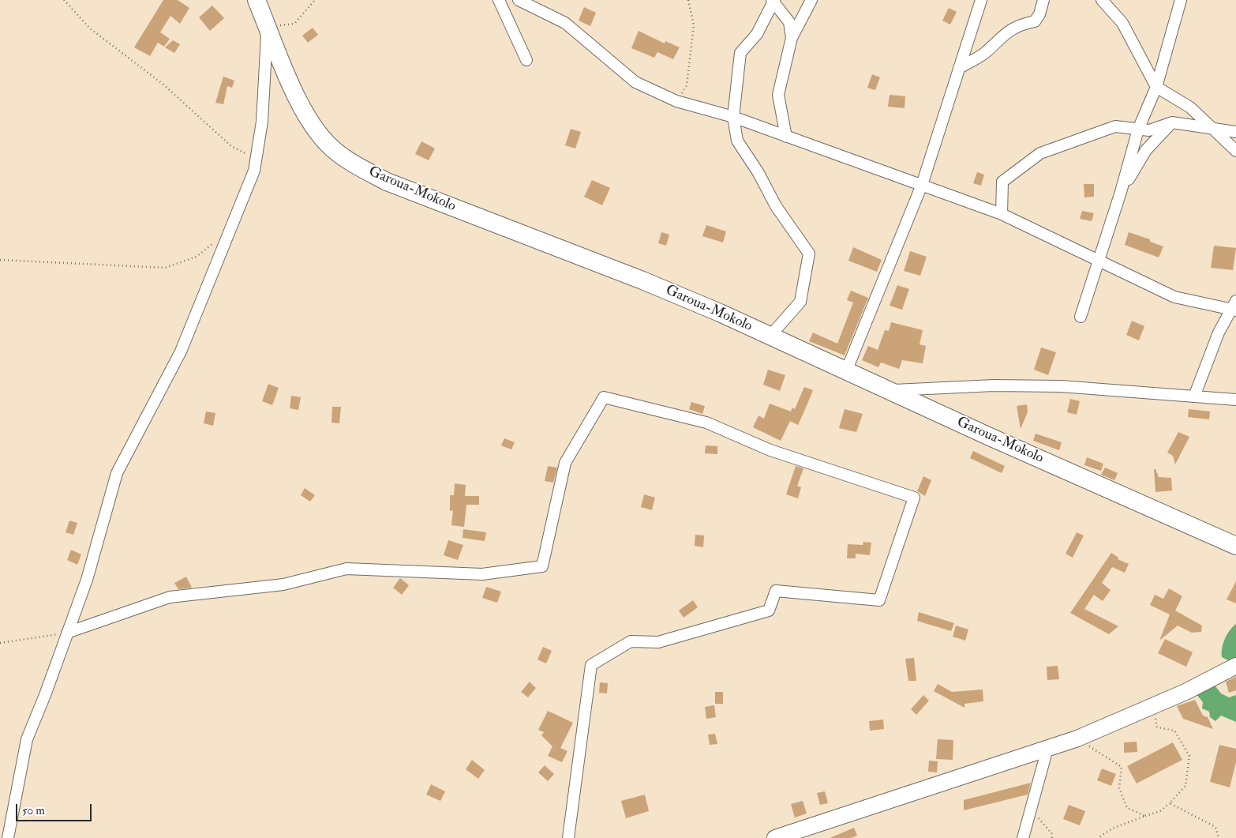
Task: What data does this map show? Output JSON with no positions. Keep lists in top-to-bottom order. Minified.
{"streets":{"main road":["Garoua-Mokolo"]},"scale_bar":"50 m"}
